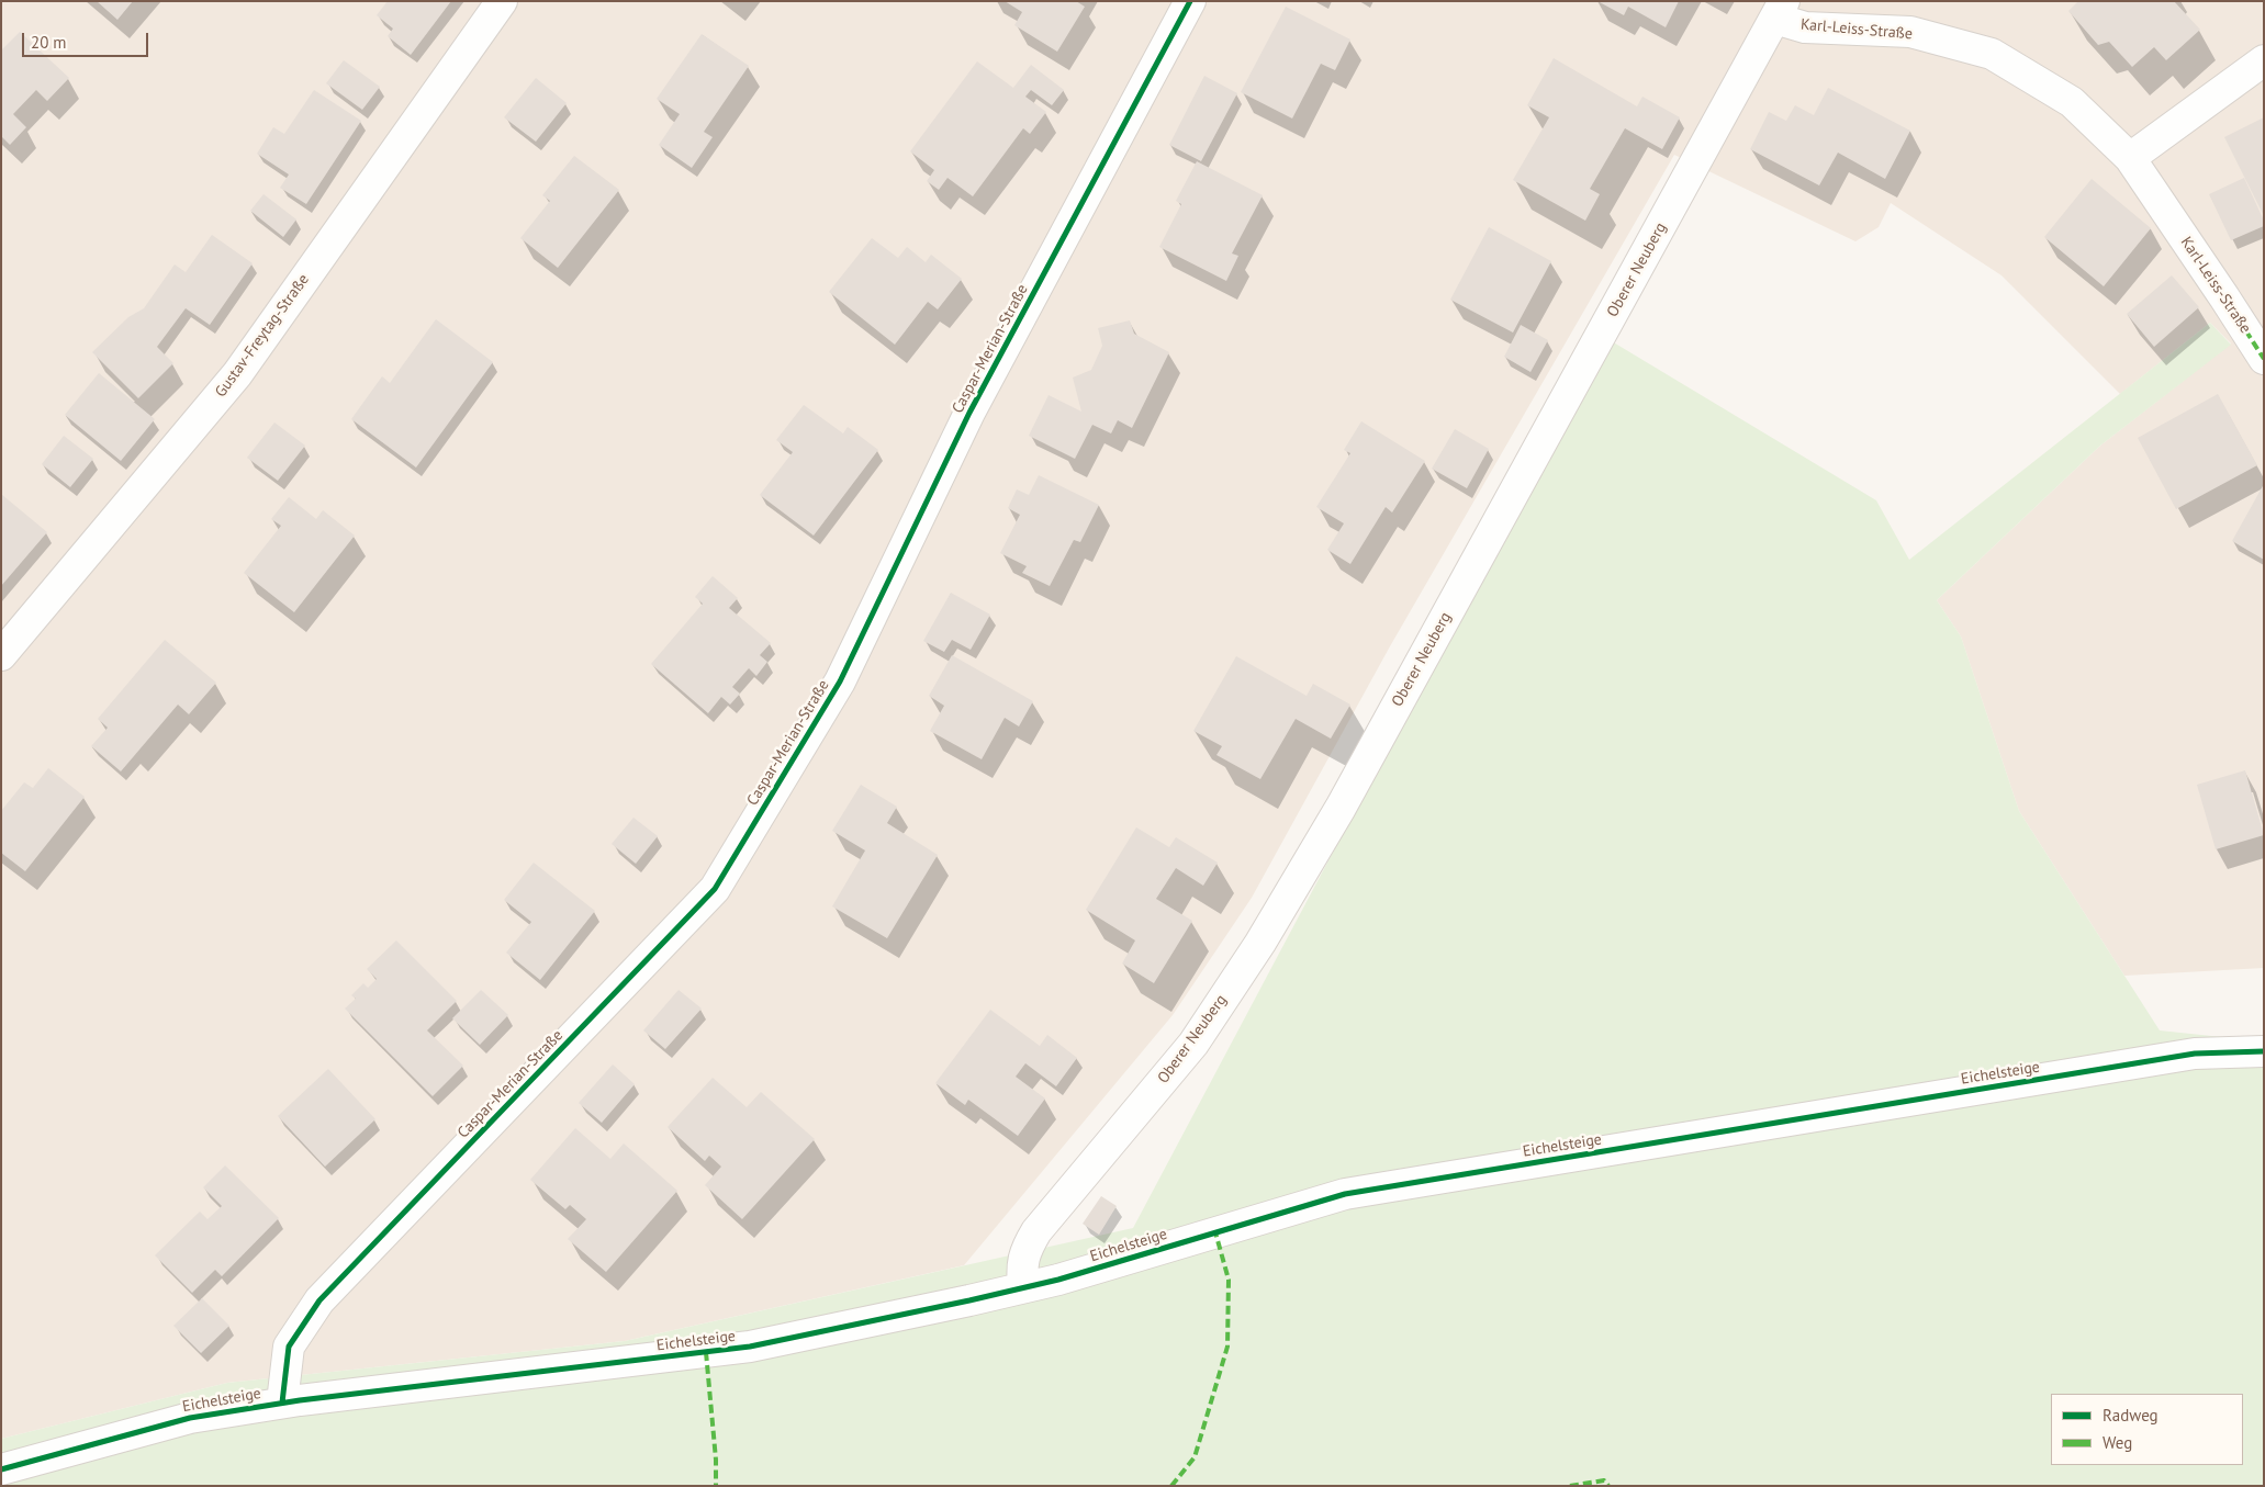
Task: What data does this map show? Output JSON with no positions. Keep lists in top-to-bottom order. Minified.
{"streets":{"street":["Karl-Leiss-Straße","Oberer Neuberg","Gustav-Freytag-Straße","Caspar-Merian-Straße","Eichelsteige"]},"crossings":[["Karl-Leiss-Straße","Oberer Neuberg"],["Oberer Neuberg","Eichelsteige"],["Caspar-Merian-Straße","Eichelsteige"]],"legend":["Radweg","Weg"],"scale_bar":"20 m"}
